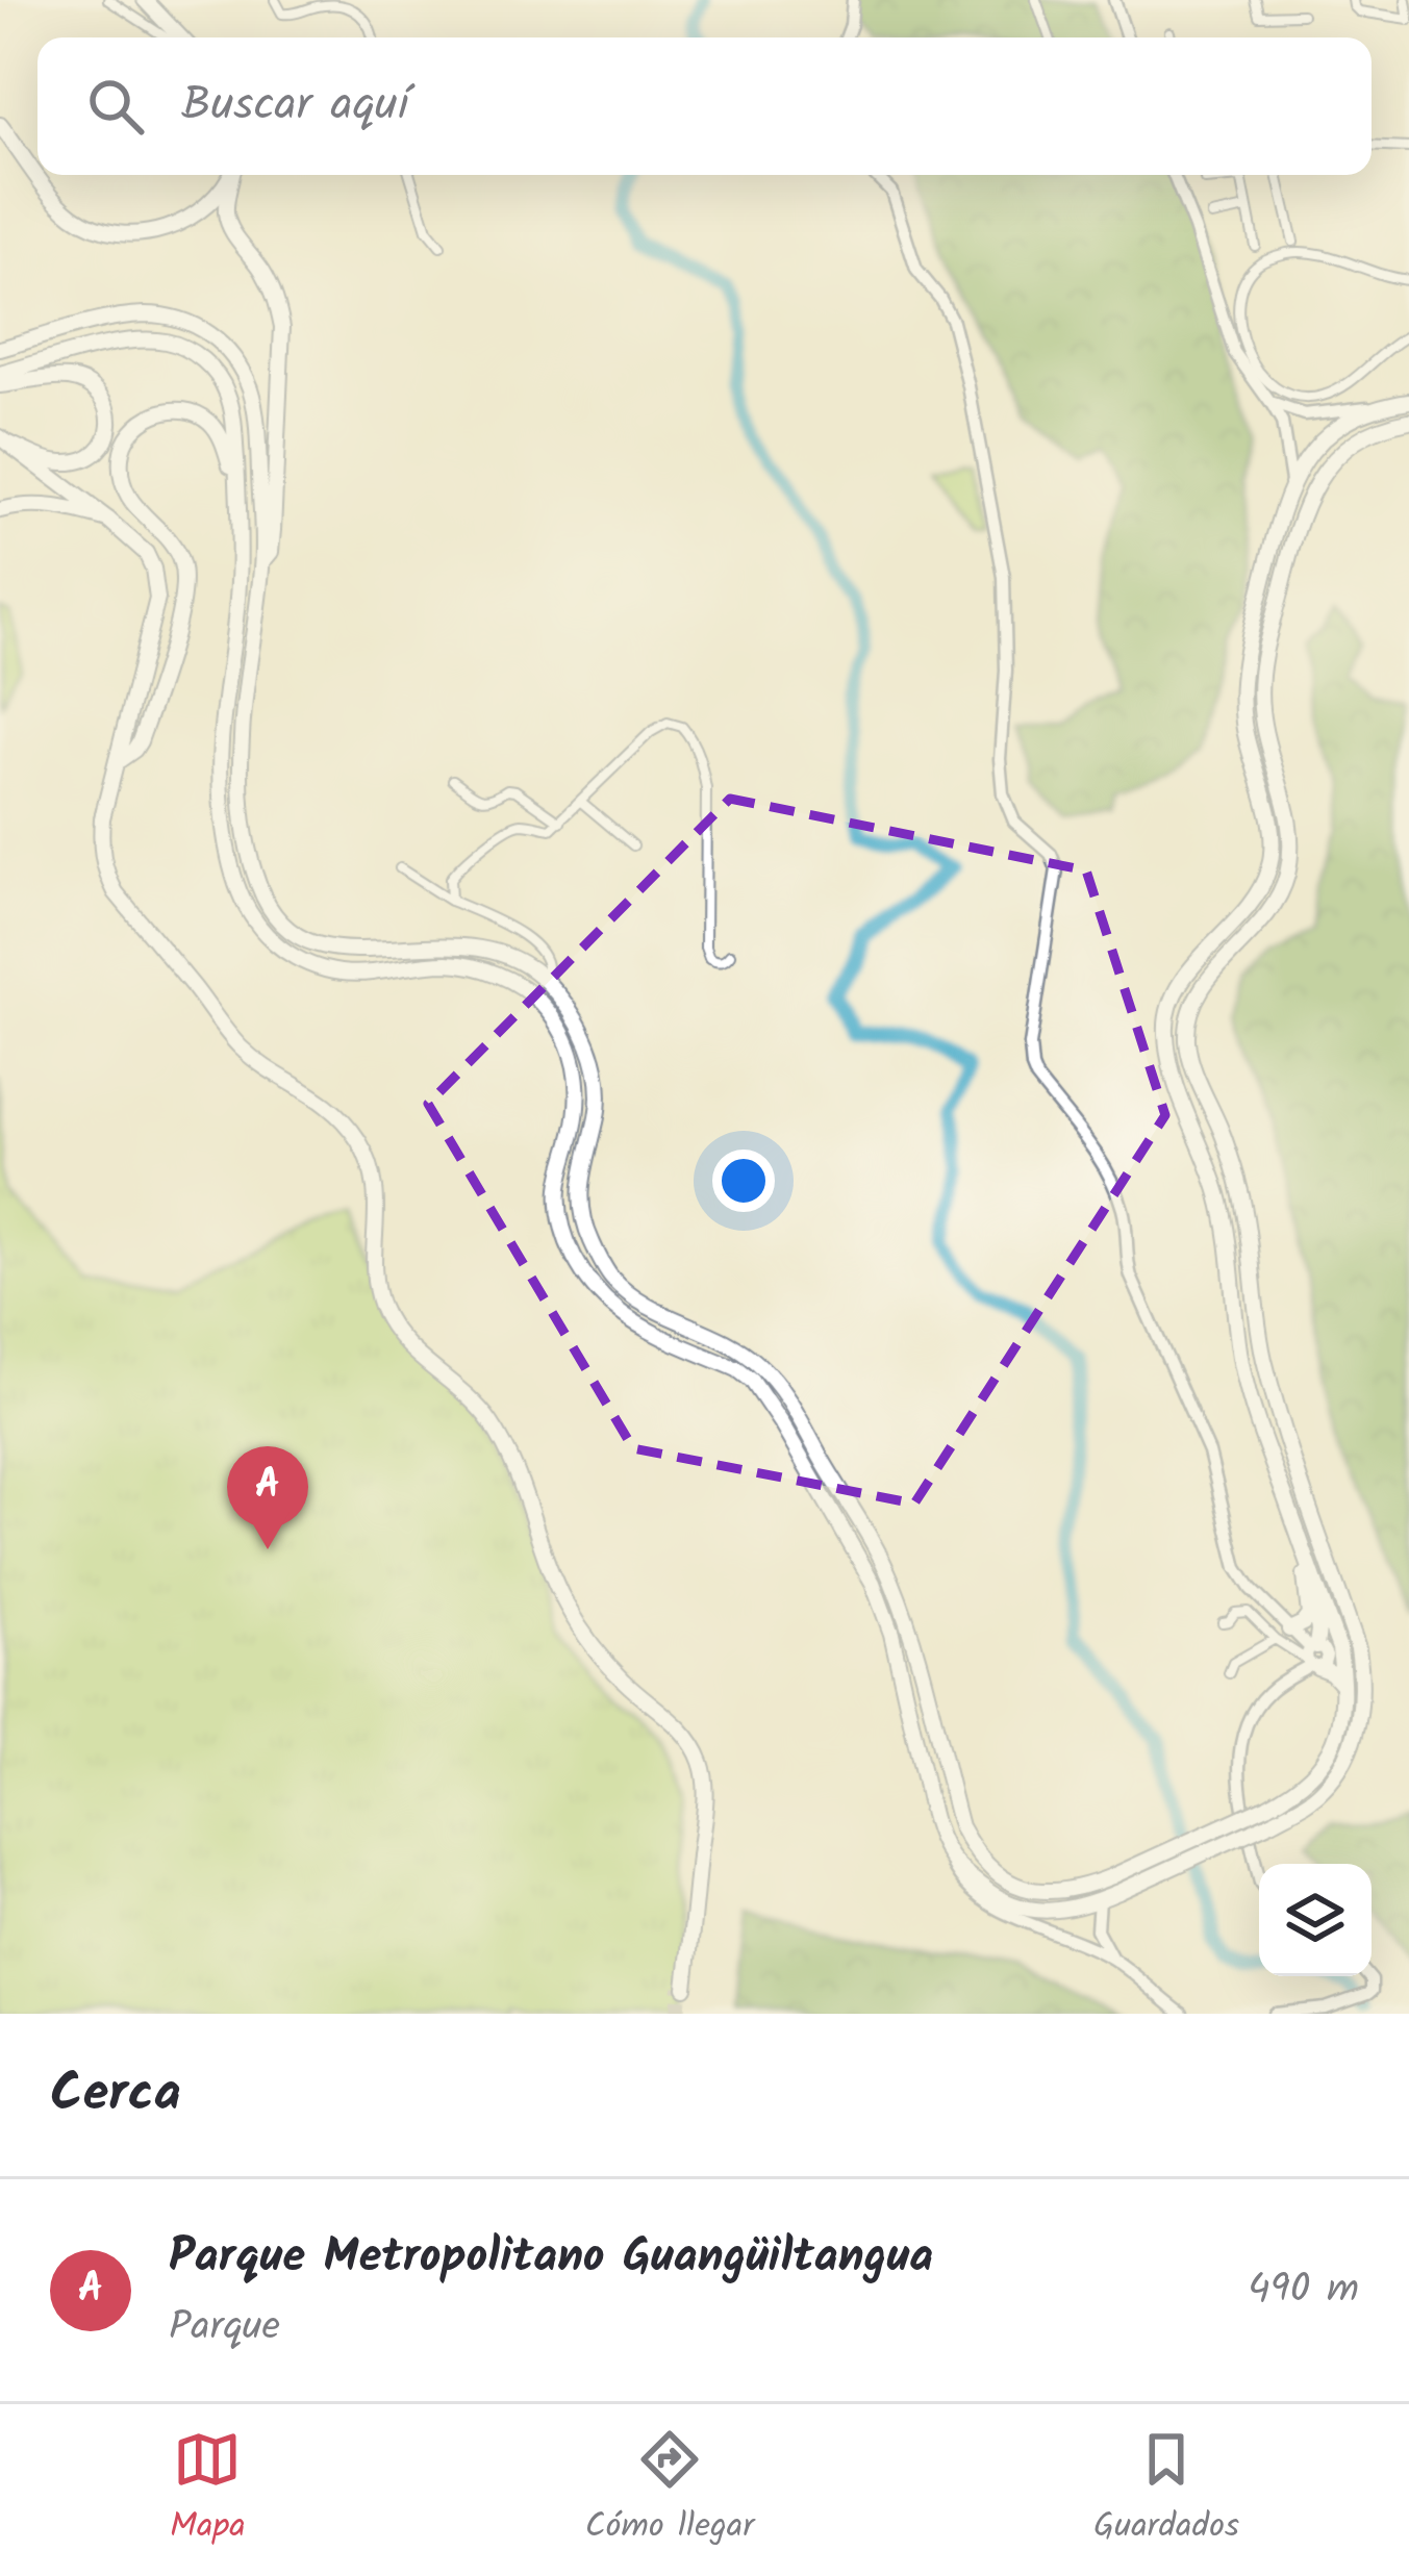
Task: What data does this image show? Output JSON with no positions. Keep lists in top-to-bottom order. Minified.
{"page":{"search":"Buscar aquí","pins":"A","heading":"Cerca","list":[{"mark":"A","name":"Parque Metropolitano Guangüiltangua","note":"Parque","value":"490 m"}],"nav":["Mapa","Cómo llegar","Guardados"]}}
